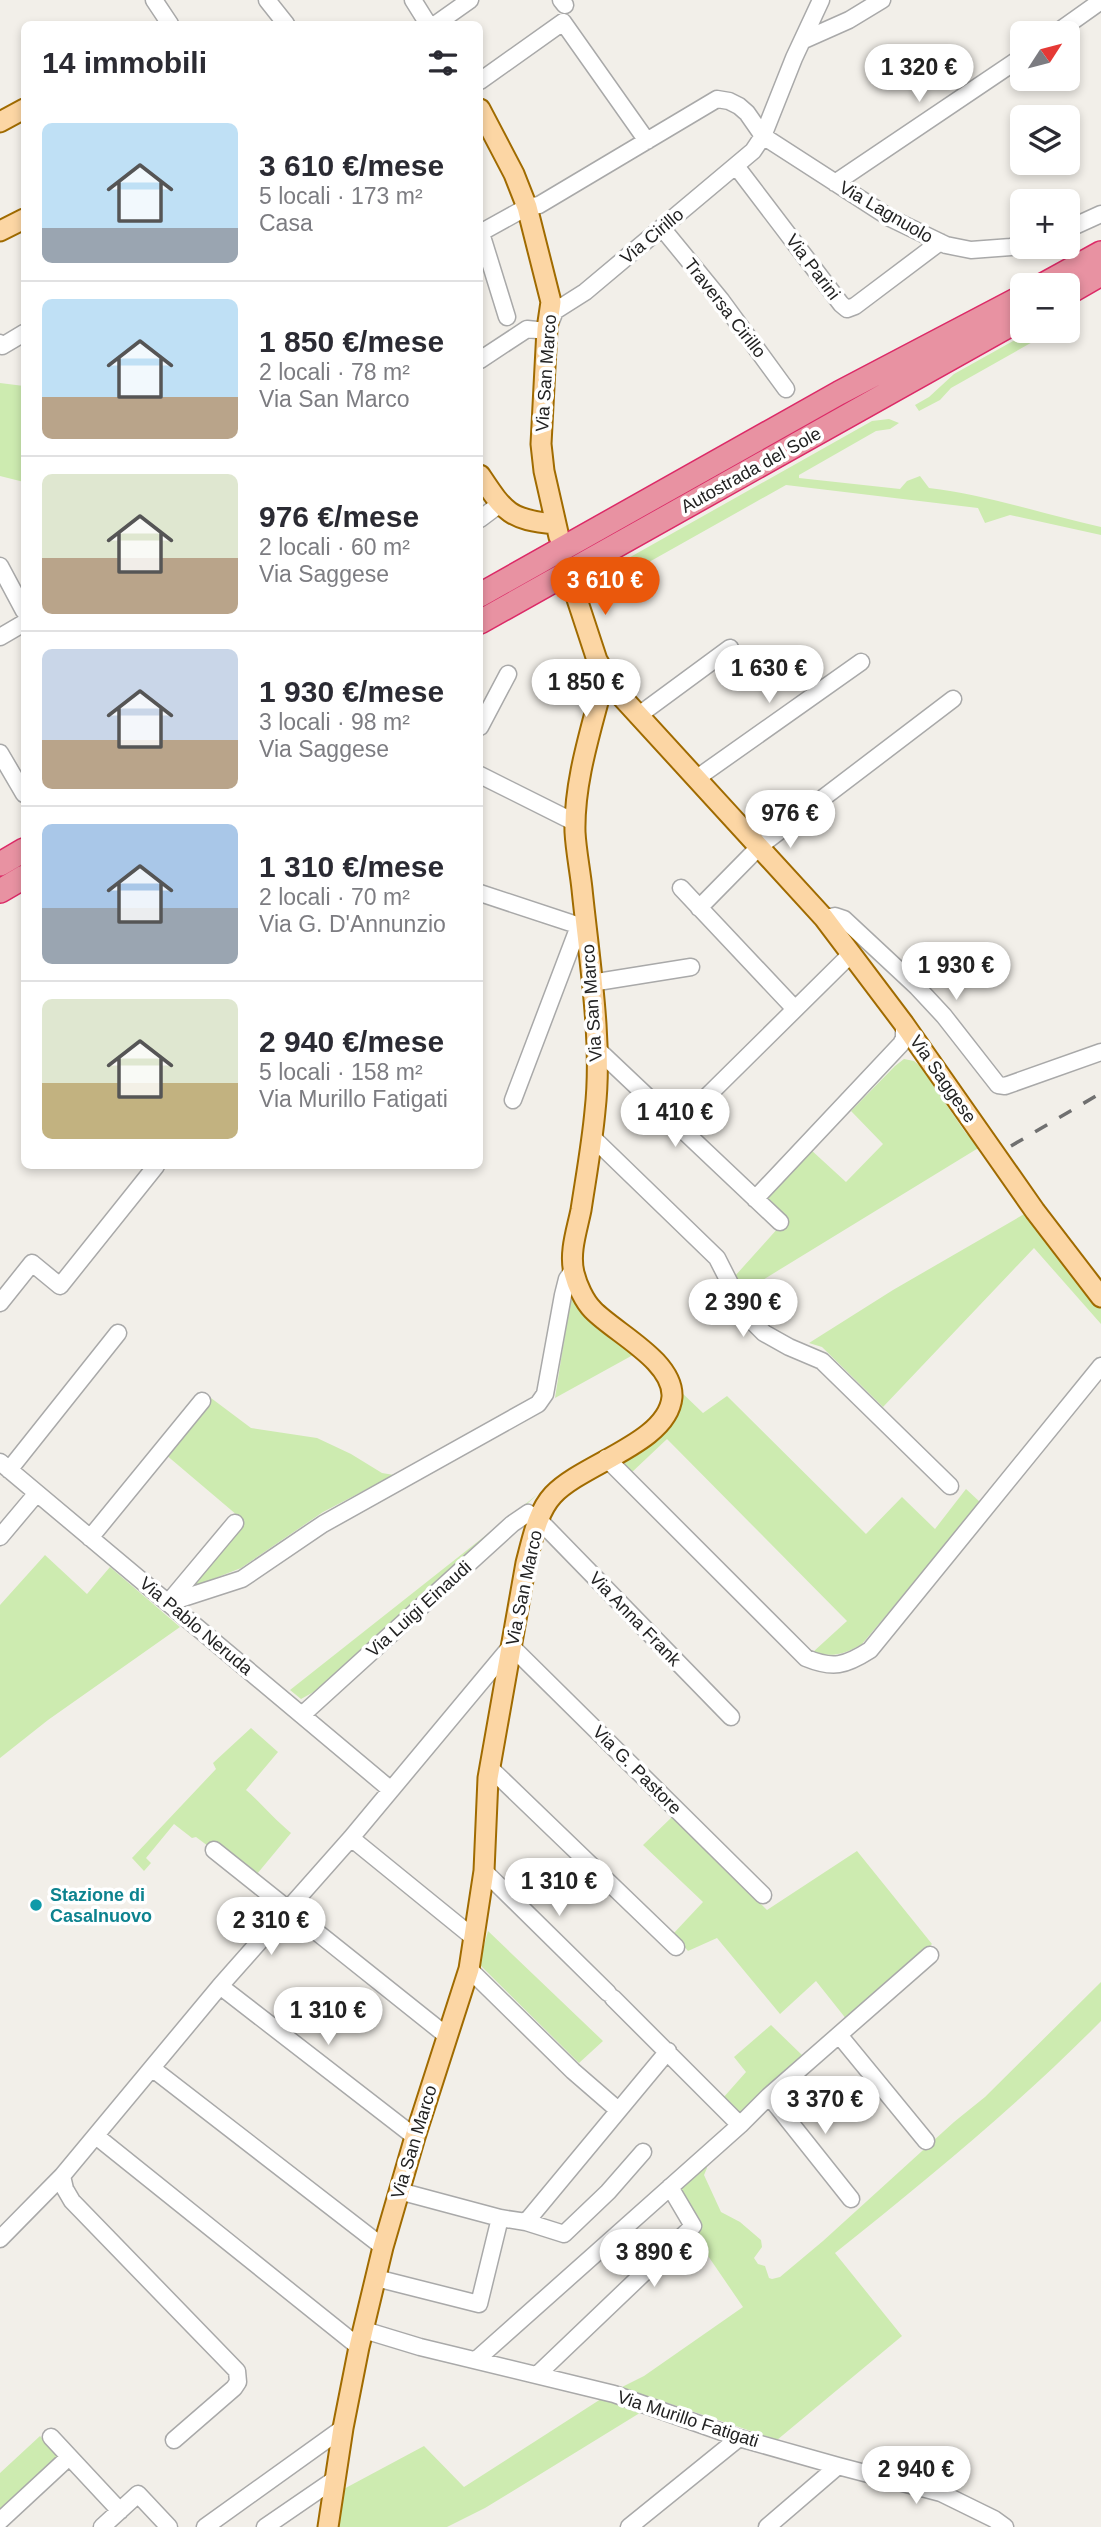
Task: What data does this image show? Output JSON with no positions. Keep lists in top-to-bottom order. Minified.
{"streets":{"highway":["Autostrada del Sole"],"main road":["Via San Marco","Via Saggese"],"street":["Via Lagnuolo","Via Cirillo","Via Parini","Traversa Cirillo","Via Luigi Einaudi","Via Anna Frank","Via Pablo Neruda","Via G. Pastore","Via Murillo Fatigati"]},"crossings":[["Via Lagnuolo","Via Cirillo"],["Via Lagnuolo","Via Parini"],["Via Cirillo","Via Parini"],["Via Cirillo","Traversa Cirillo"],["Via Cirillo","Via San Marco"],["Via San Marco","Via Saggese"],["Via San Marco","Via Luigi Einaudi"],["Via San Marco","Via Anna Frank"],["Via San Marco","Via G. Pastore"],["Via San Marco","Via Murillo Fatigati"],["Via Luigi Einaudi","Via Anna Frank"],["Via Luigi Einaudi","Via Pablo Neruda"]],"places":["Stazione di Casalnuovo"],"north":"top right","page":{"map_buttons":["+","−"],"heading":"14 immobili","price":["1 320 €","3 610 €","1 630 €","1 850 €","976 €","1 930 €","1 410 €","2 390 €","1 310 €","2 310 €","1 310 €","3 370 €","3 890 €","2 940 €"],"list":[{"name":"3 610 €/mese","note":"5 locali · 173 m² · Casa"},{"name":"1 850 €/mese","note":"2 locali · 78 m² · Via San Marco"},{"name":"976 €/mese","note":"2 locali · 60 m² · Via Saggese"},{"name":"1 930 €/mese","note":"3 locali · 98 m² · Via Saggese"},{"name":"1 310 €/mese","note":"2 locali · 70 m² · Via G. D'Annunzio"},{"name":"2 940 €/mese","note":"5 locali · 158 m² · Via Murillo Fatigati"}]}}
